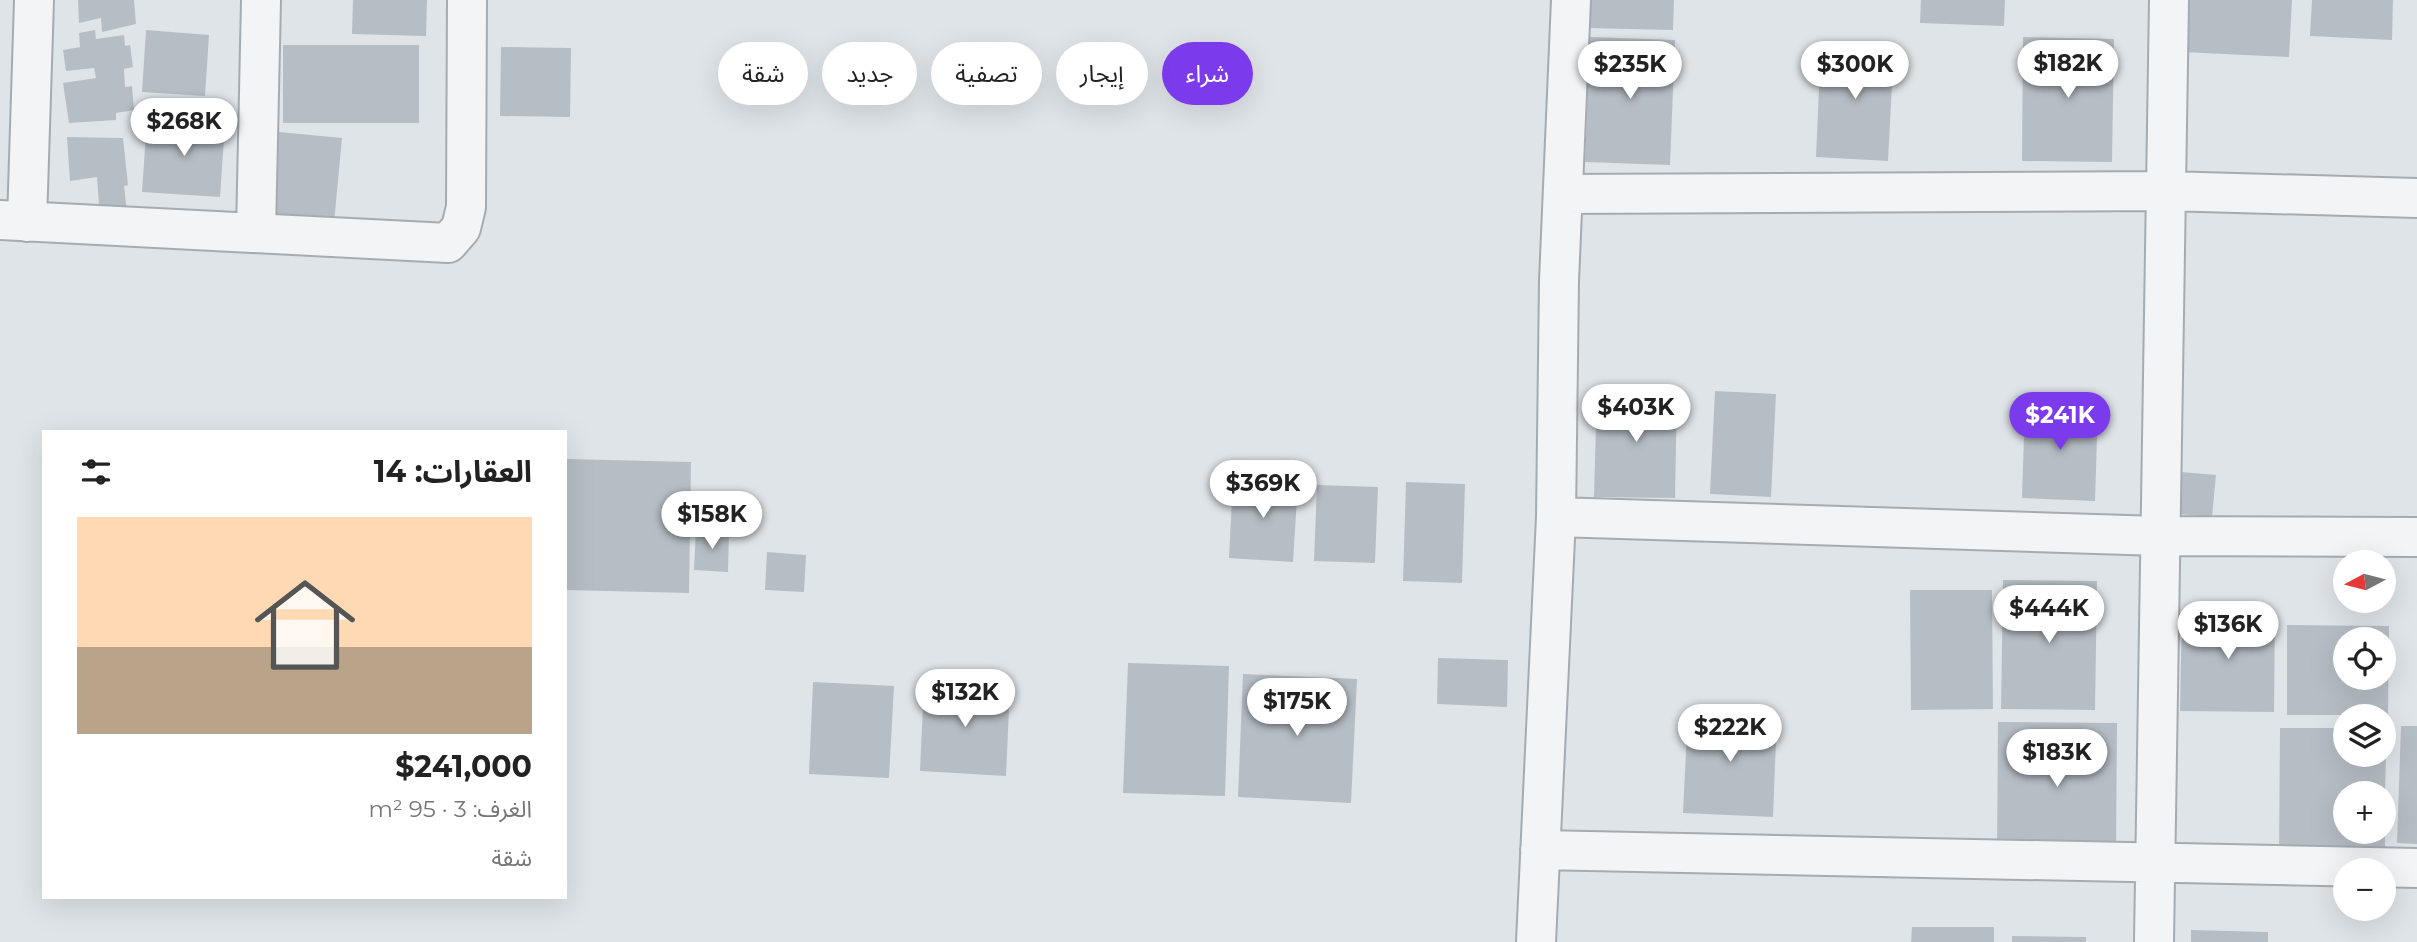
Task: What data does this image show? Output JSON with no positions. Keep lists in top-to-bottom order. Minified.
{"north":"left","page":{"price":["$182K","$235K","$300K","$268K","$403K","$241K","$369K","$158K","$444K","$136K","$132K","$175K","$222K","$183K"],"chip":["شراء","إيجار","تصفية","جديد","شقة"],"heading":"العقارات: 14","list":[{"name":"$241,000","note":"الغرف: 3 · 95 m² · شقة"}],"map_buttons":["+","−"]}}
